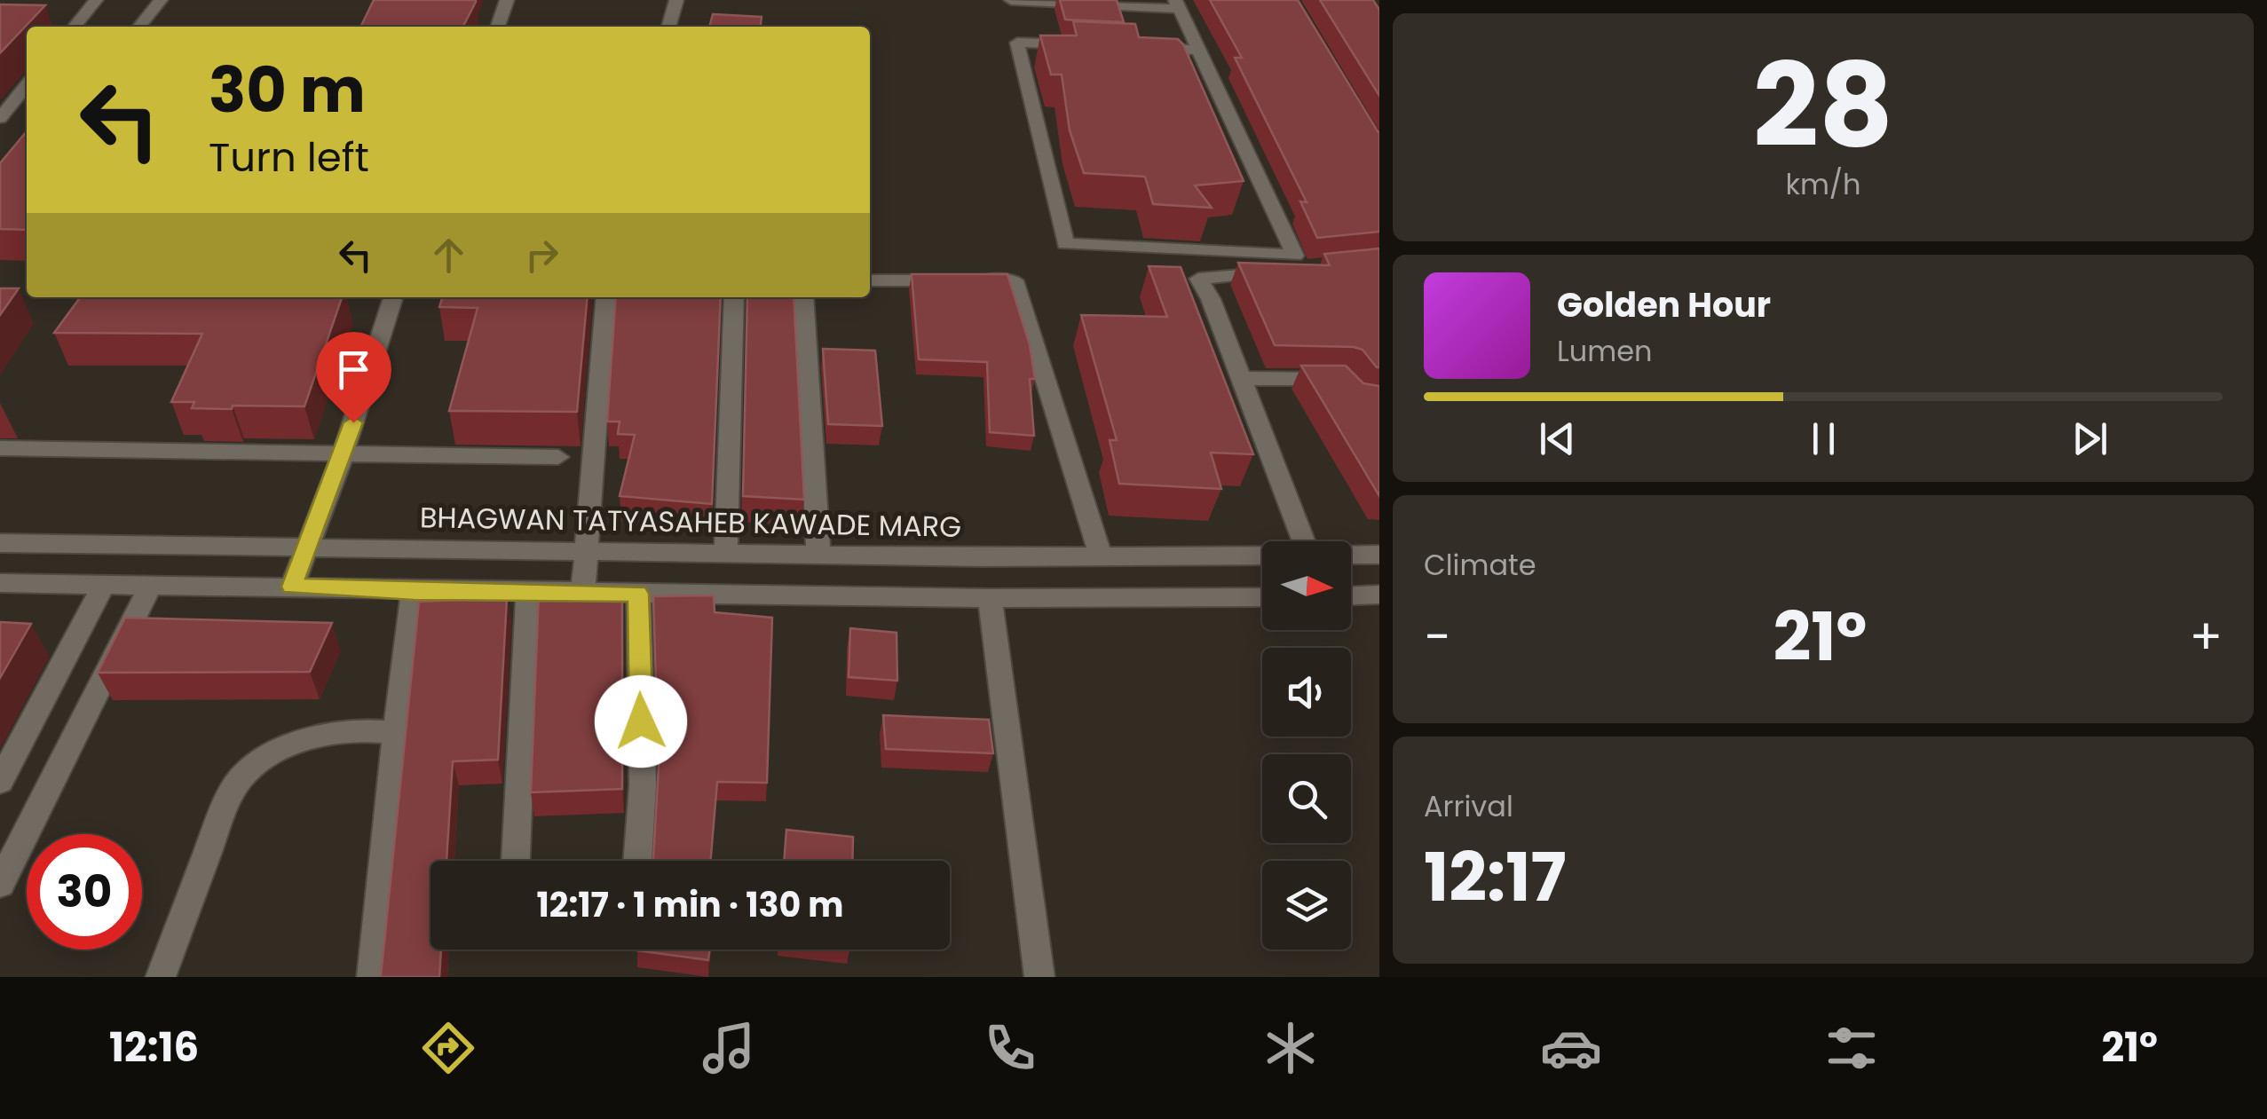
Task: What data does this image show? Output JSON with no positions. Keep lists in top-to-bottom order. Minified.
{"streets":{"street":["BHAGWAN TATYASAHEB KAWADE MARG"]},"north":"right","page":{"tile":[["28","km/h"],"Climate",["Arrival","12:17"]],"turn":["30 m","Turn left"],"song":["Golden Hour","Lumen"],"heat":["−","21°","+"],"limit":"30","trip":"12:17 · 1 min · 130 m","tabs":["12:16","21°"]}}
